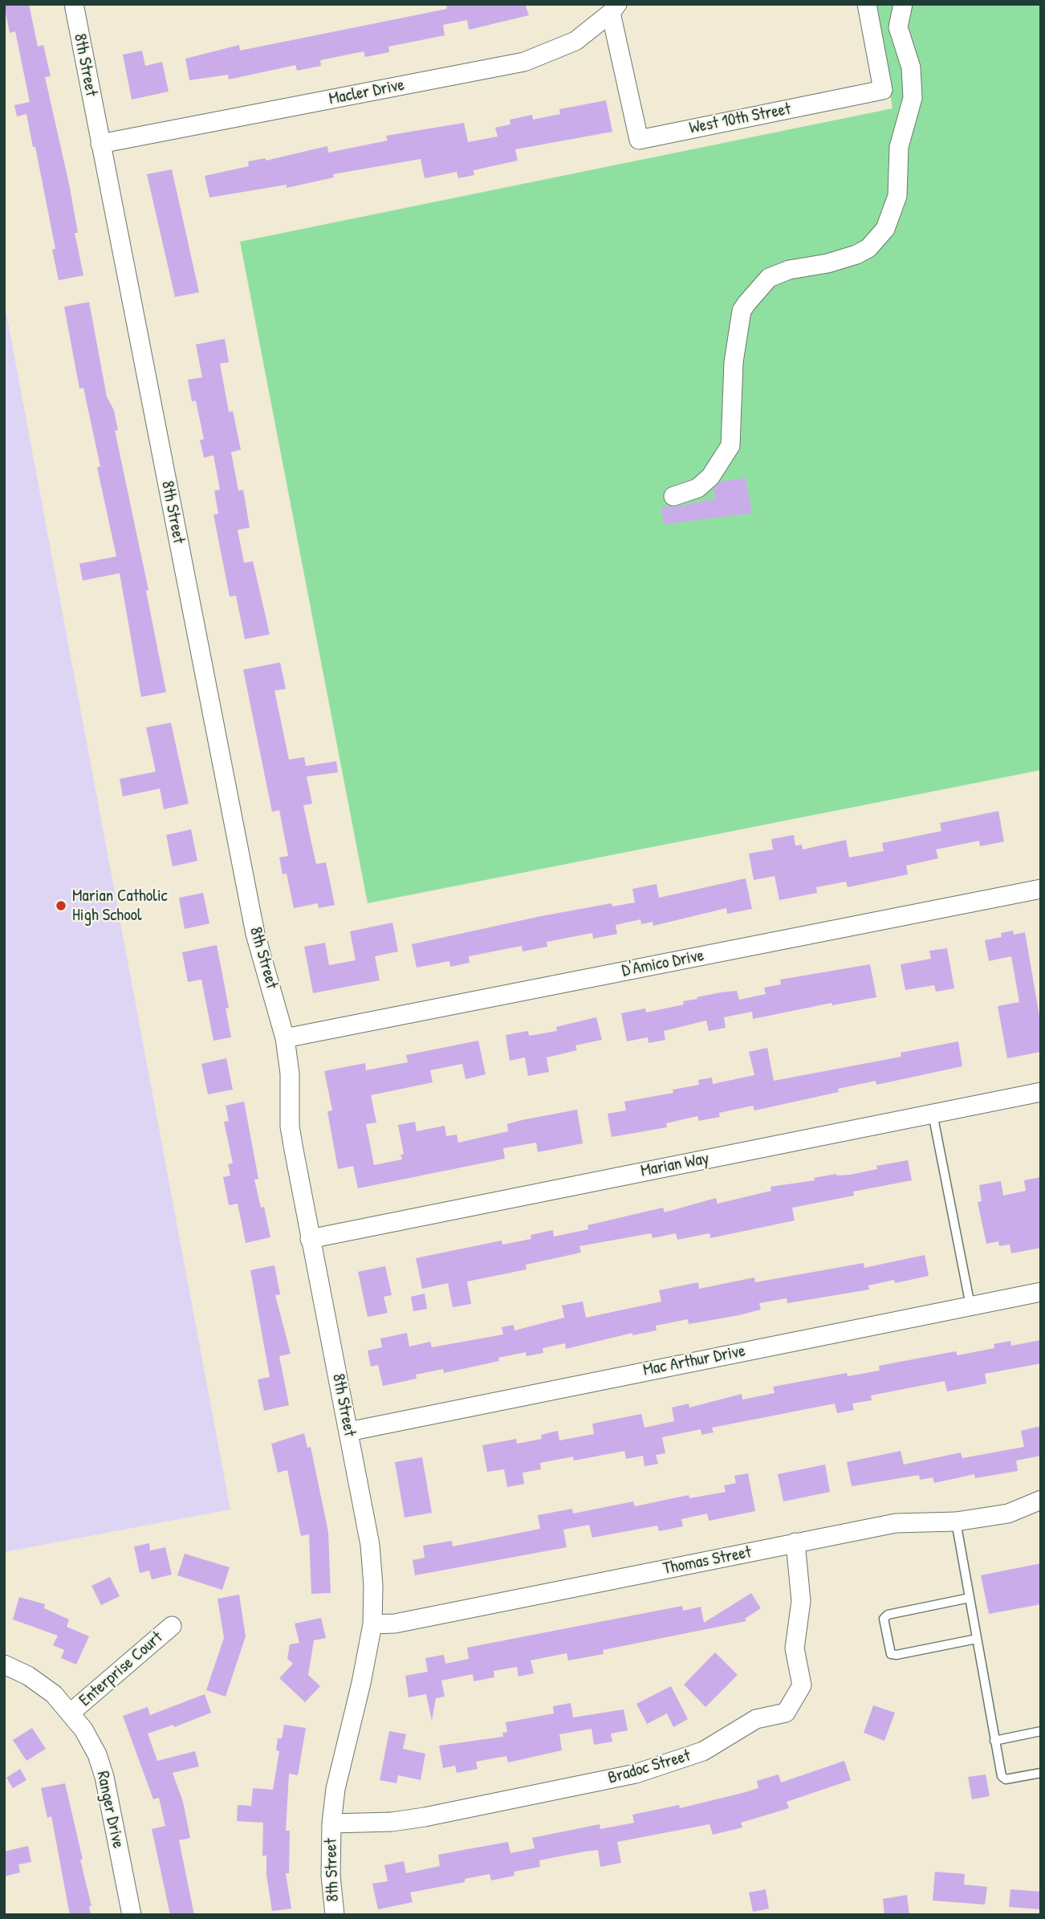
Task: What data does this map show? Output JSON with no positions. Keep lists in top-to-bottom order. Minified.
{"streets":{"street":["8th Street","Macler Drive","West 10th Street","D'Amico Drive","Marian Way","Mac Arthur Drive","Thomas Street","Enterprise Court","Bradoc Street","Ranger Drive"]},"crossings":[["8th Street","Macler Drive"],["8th Street","D'Amico Drive"],["8th Street","Marian Way"],["8th Street","Mac Arthur Drive"],["8th Street","Thomas Street"],["8th Street","Bradoc Street"],["Macler Drive","West 10th Street"],["Thomas Street","Bradoc Street"],["Enterprise Court","Ranger Drive"]],"places":["Marian Catholic High School"]}
